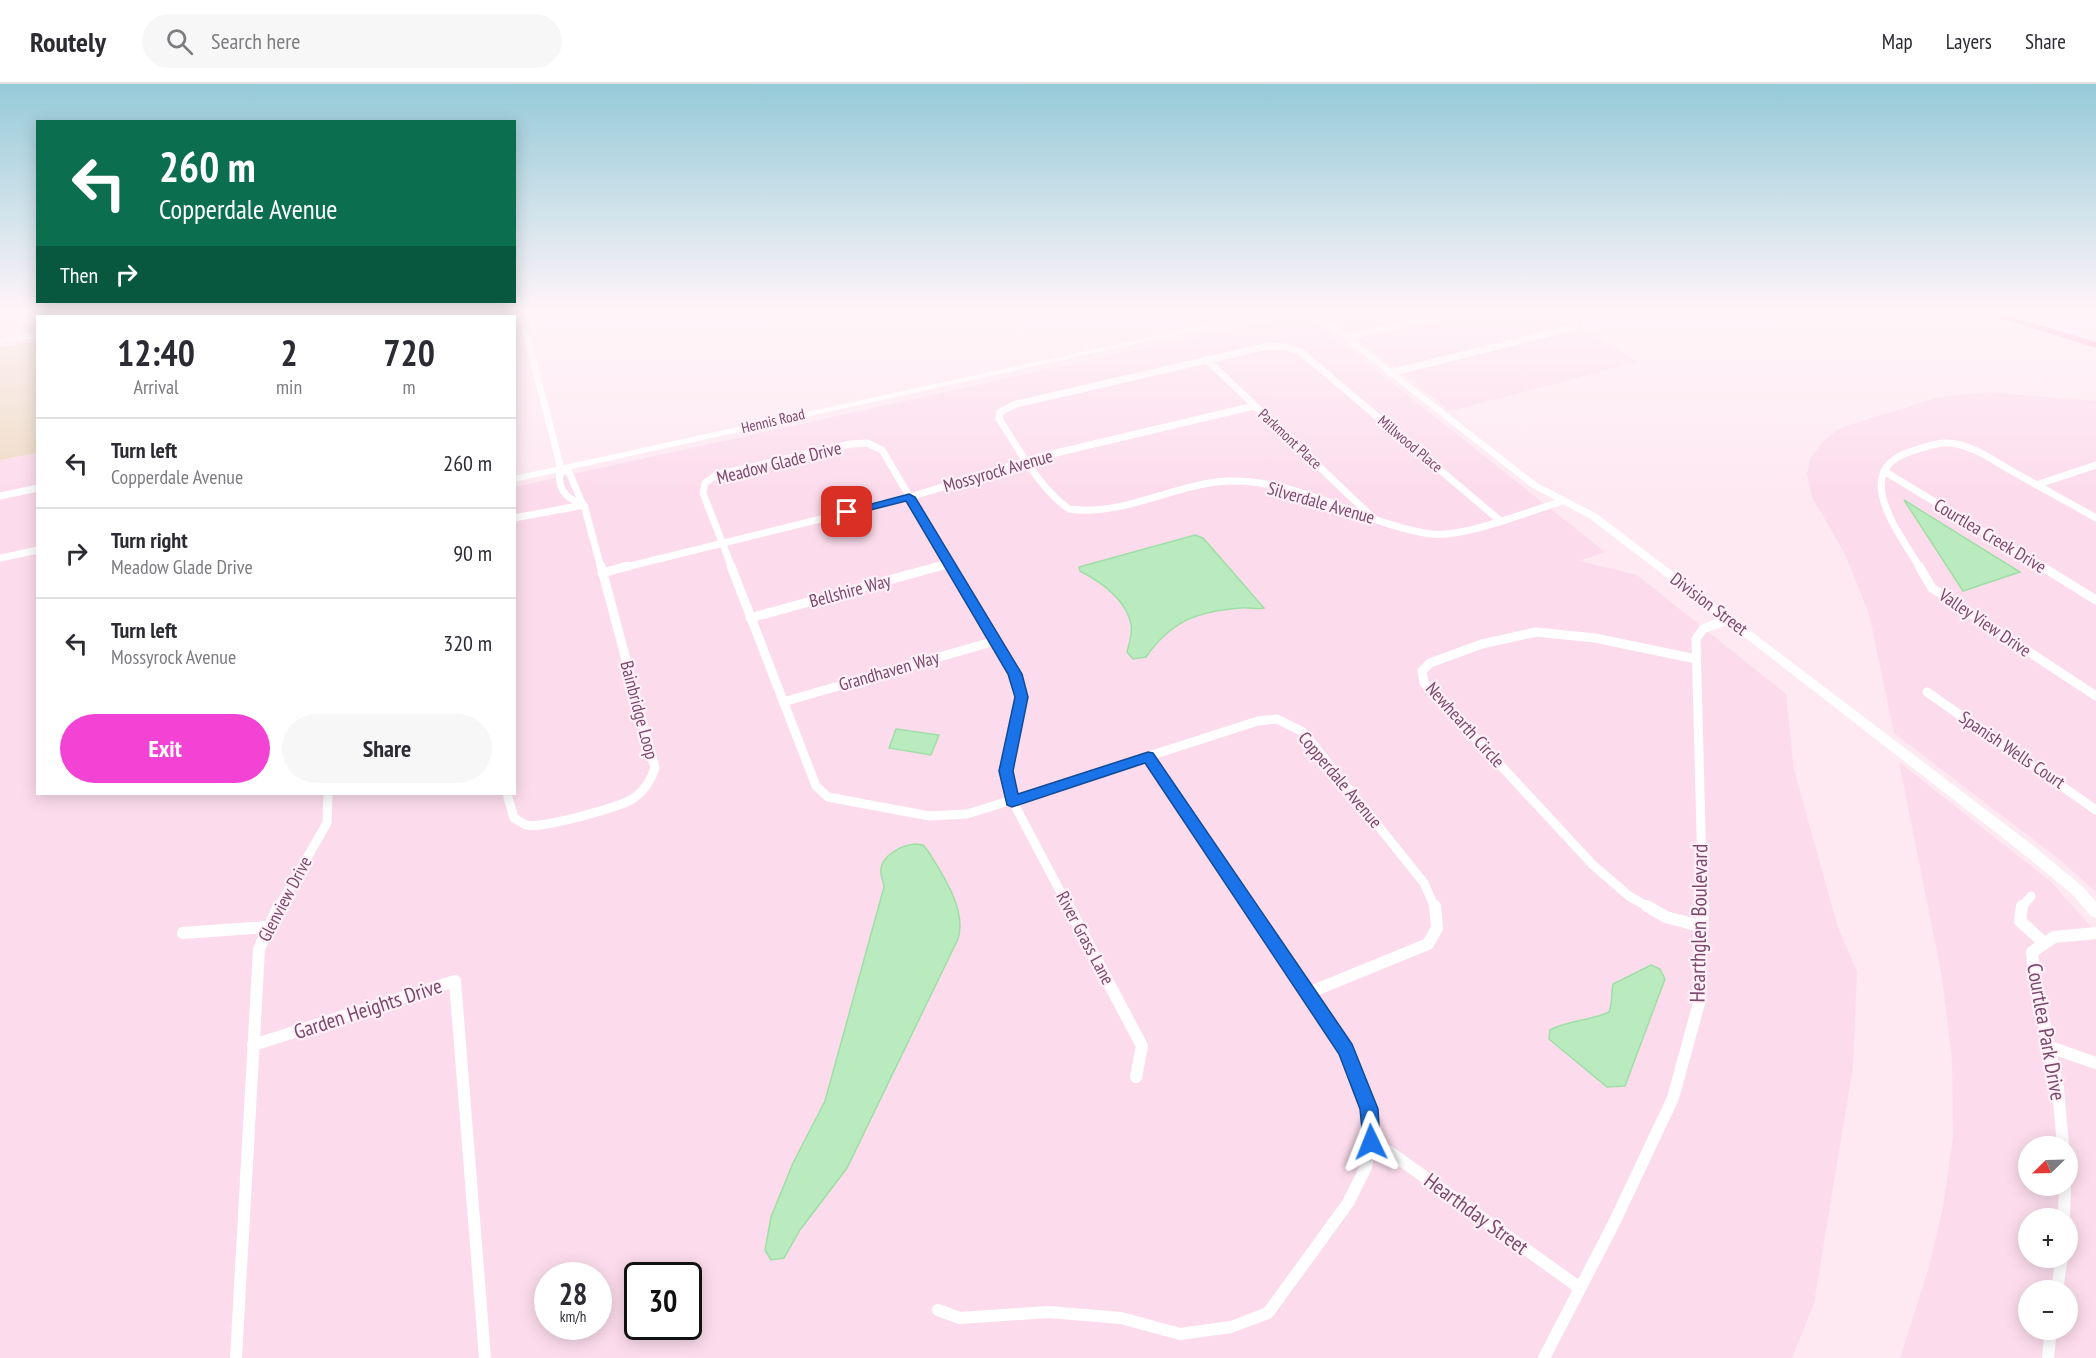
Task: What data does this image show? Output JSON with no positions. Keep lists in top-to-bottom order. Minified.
{"streets":{"street":["Hennis Road","Parkmont Place","Millwood Place","Meadow Glade Drive","Mossyrock Avenue","Silverdale Avenue","Courtlea Creek Drive","Bellshire Way","Division Street","Valley View Drive","Grandhaven Way","Bainbridge Loop","Newhearth Circle","Spanish Wells Court","Copperdale Avenue","Glenview Drive","Hearthglen Boulevard","River Grass Lane","Garden Heights Drive","Courtlea Park Drive","Hearthday Street"]},"crossings":[["Hennis Road","Bainbridge Loop"],["Parkmont Place","Mossyrock Avenue"],["Parkmont Place","Silverdale Avenue"],["Millwood Place","Mossyrock Avenue"],["Millwood Place","Silverdale Avenue"],["Meadow Glade Drive","Mossyrock Avenue"],["Meadow Glade Drive","Bellshire Way"],["Meadow Glade Drive","Grandhaven Way"],["Meadow Glade Drive","Copperdale Avenue"],["Meadow Glade Drive","River Grass Lane"],["Mossyrock Avenue","Silverdale Avenue"],["Mossyrock Avenue","Bainbridge Loop"],["Silverdale Avenue","Division Street"],["Courtlea Creek Drive","Valley View Drive"],["Division Street","Hearthglen Boulevard"],["Newhearth Circle","Hearthglen Boulevard"],["Copperdale Avenue","River Grass Lane"],["Glenview Drive","Garden Heights Drive"],["Hearthglen Boulevard","Hearthday Street"]],"north":"bottom left","page":{"header":"Routely","search":"Search here","nav":["Map","Layers","Share"],"turn":["260 m","Copperdale Avenue"],"then":"Then","eta":["12:40","Arrival","2","min","720","m"],"list":[{"name":"Turn left","note":"Copperdale Avenue","value":"260 m"},{"name":"Turn right","note":"Meadow Glade Drive","value":"90 m"},{"name":"Turn left","note":"Mossyrock Avenue","value":"320 m"}],"buttons":["Exit","Share"],"map_buttons":["+","−"],"speed":"28 km/h","limit":"30"}}
